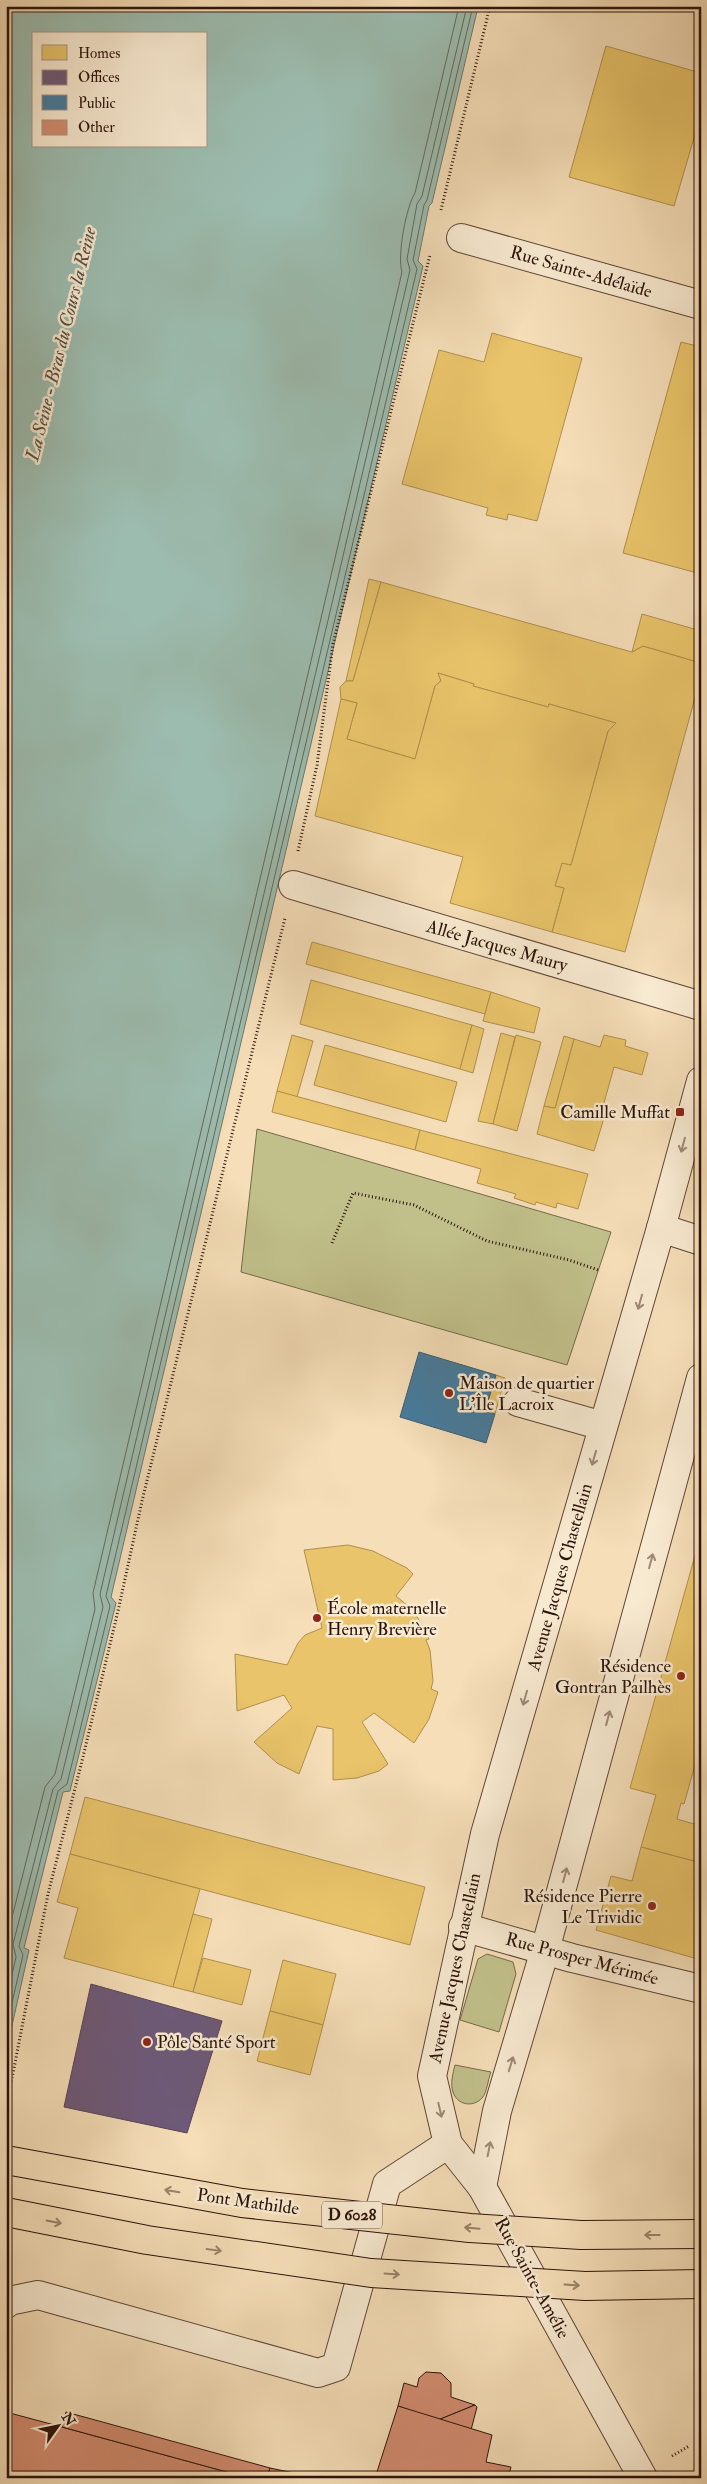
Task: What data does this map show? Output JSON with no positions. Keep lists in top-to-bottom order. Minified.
{"streets":{"main road":["Pont Mathilde","D 6028"],"street":["Rue Sainte-Adélaïde","Allée Jacques Maury","Avenue Jacques Chastellain","Rue Prosper Mérimée","Rue Sainte-Amélie"]},"crossings":[["Avenue Jacques Chastellain","Rue Prosper Mérimée"],["Avenue Jacques Chastellain","Rue Sainte-Amélie"]],"water":["La Seine - Bras du Cours la Reine"],"places":{"transit":["Camille Muffat"],"other":["Maison de quartier L'Île Lacroix","École maternelle Henry Brevière","Résidence Gontran Pailhès","Résidence Pierre Le Trividic","Pôle Santé Sport"]},"legend":["Homes","Offices","Public","Other"],"north":"top right"}
